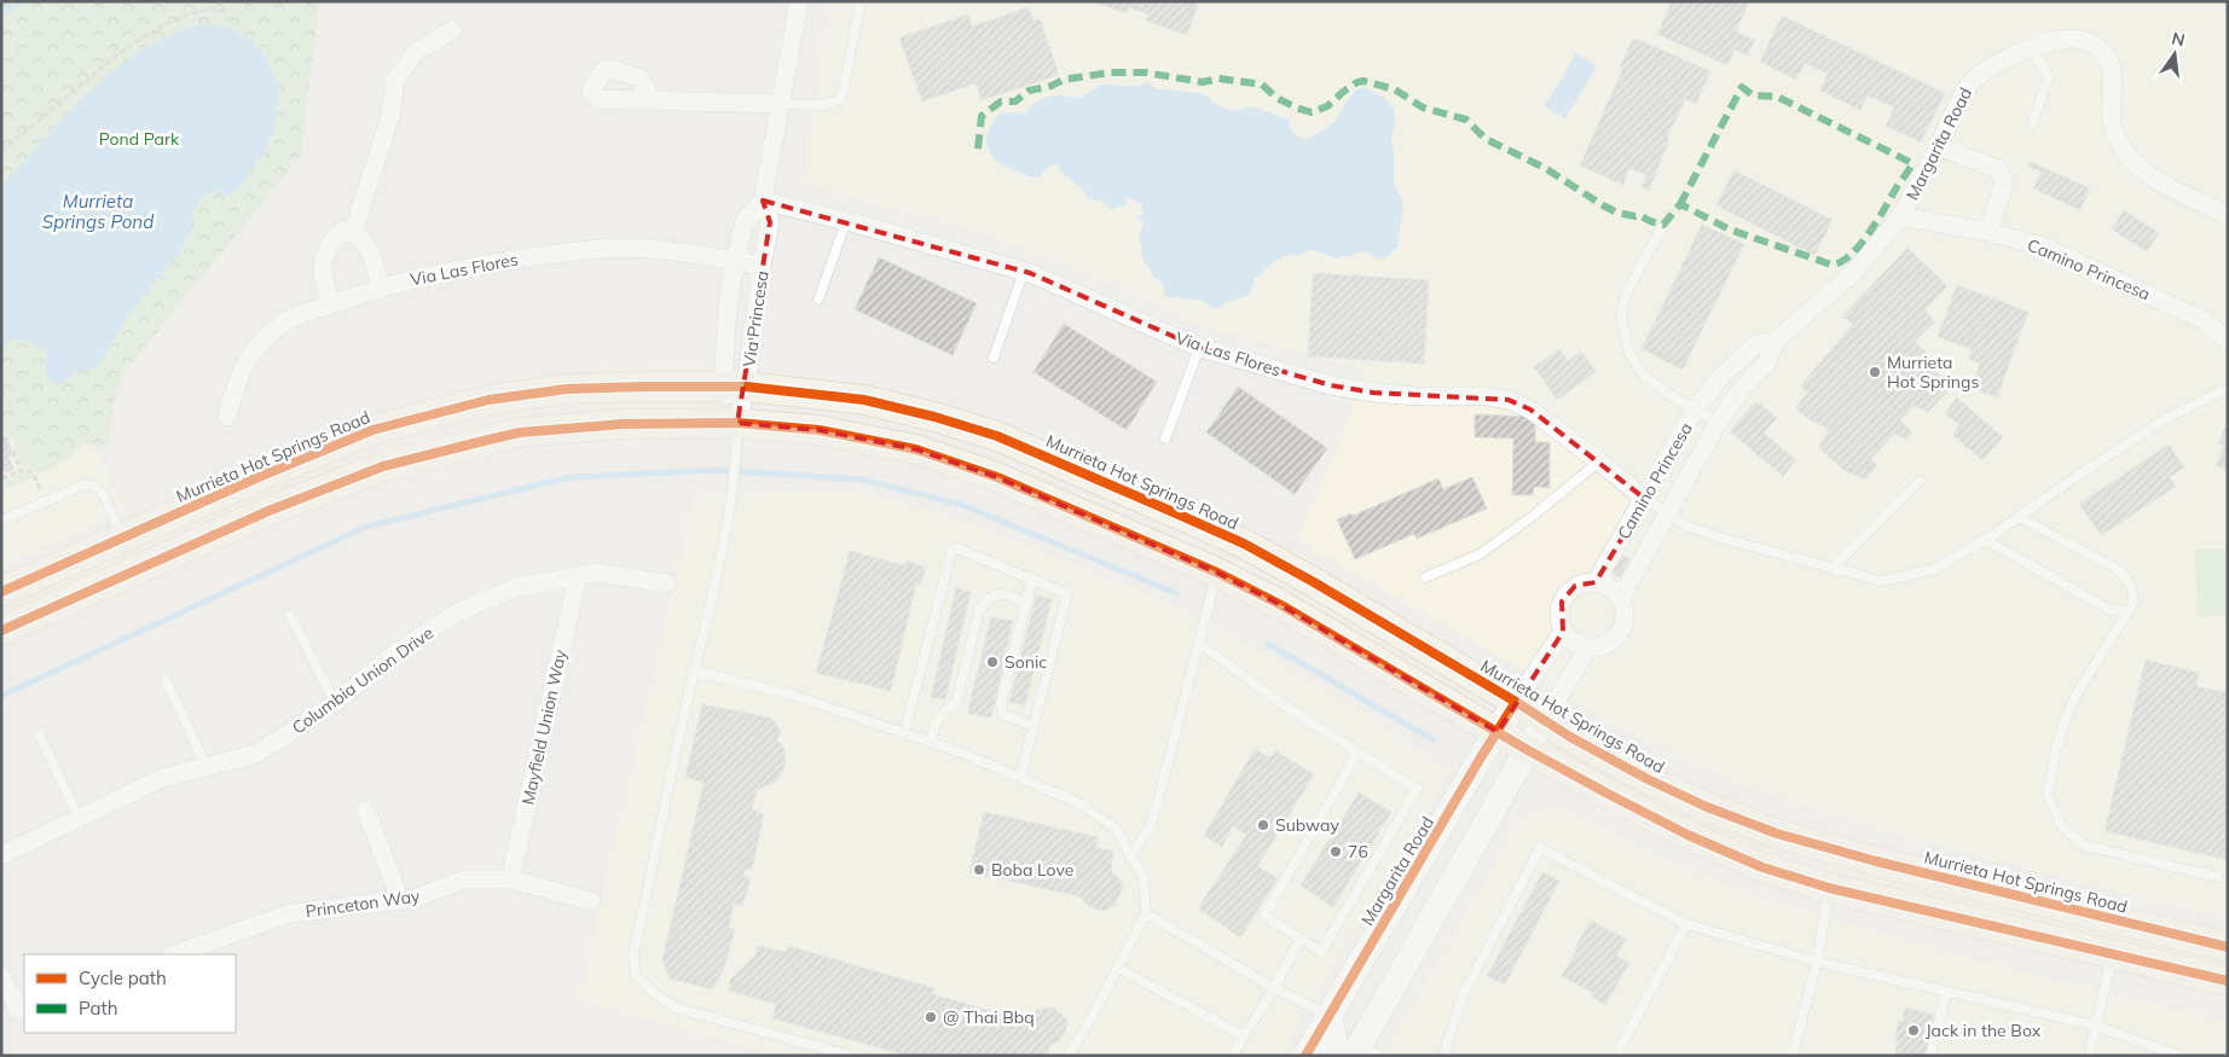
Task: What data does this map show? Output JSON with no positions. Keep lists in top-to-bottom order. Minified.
{"streets":{"main road":["Margarita Road","Murrieta Hot Springs Road"],"street":["Via Las Flores","Camino Princesa","Via Princesa","Columbia Union Drive","Mayfield Union Way","Princeton Way"]},"crossings":[["Margarita Road","Camino Princesa"],["Margarita Road","Murrieta Hot Springs Road"],["Via Las Flores","Camino Princesa"],["Via Las Flores","Via Princesa"],["Via Princesa","Murrieta Hot Springs Road"],["Columbia Union Drive","Mayfield Union Way"],["Mayfield Union Way","Princeton Way"]],"water":["Murrieta Springs Pond"],"parks":["Pond Park"],"places":["Murrieta Hot Springs","Sonic","Subway","76","Boba Love","@ Thai Bbq","Jack in the Box"],"legend":["Cycle path","Path"],"north":"top"}
